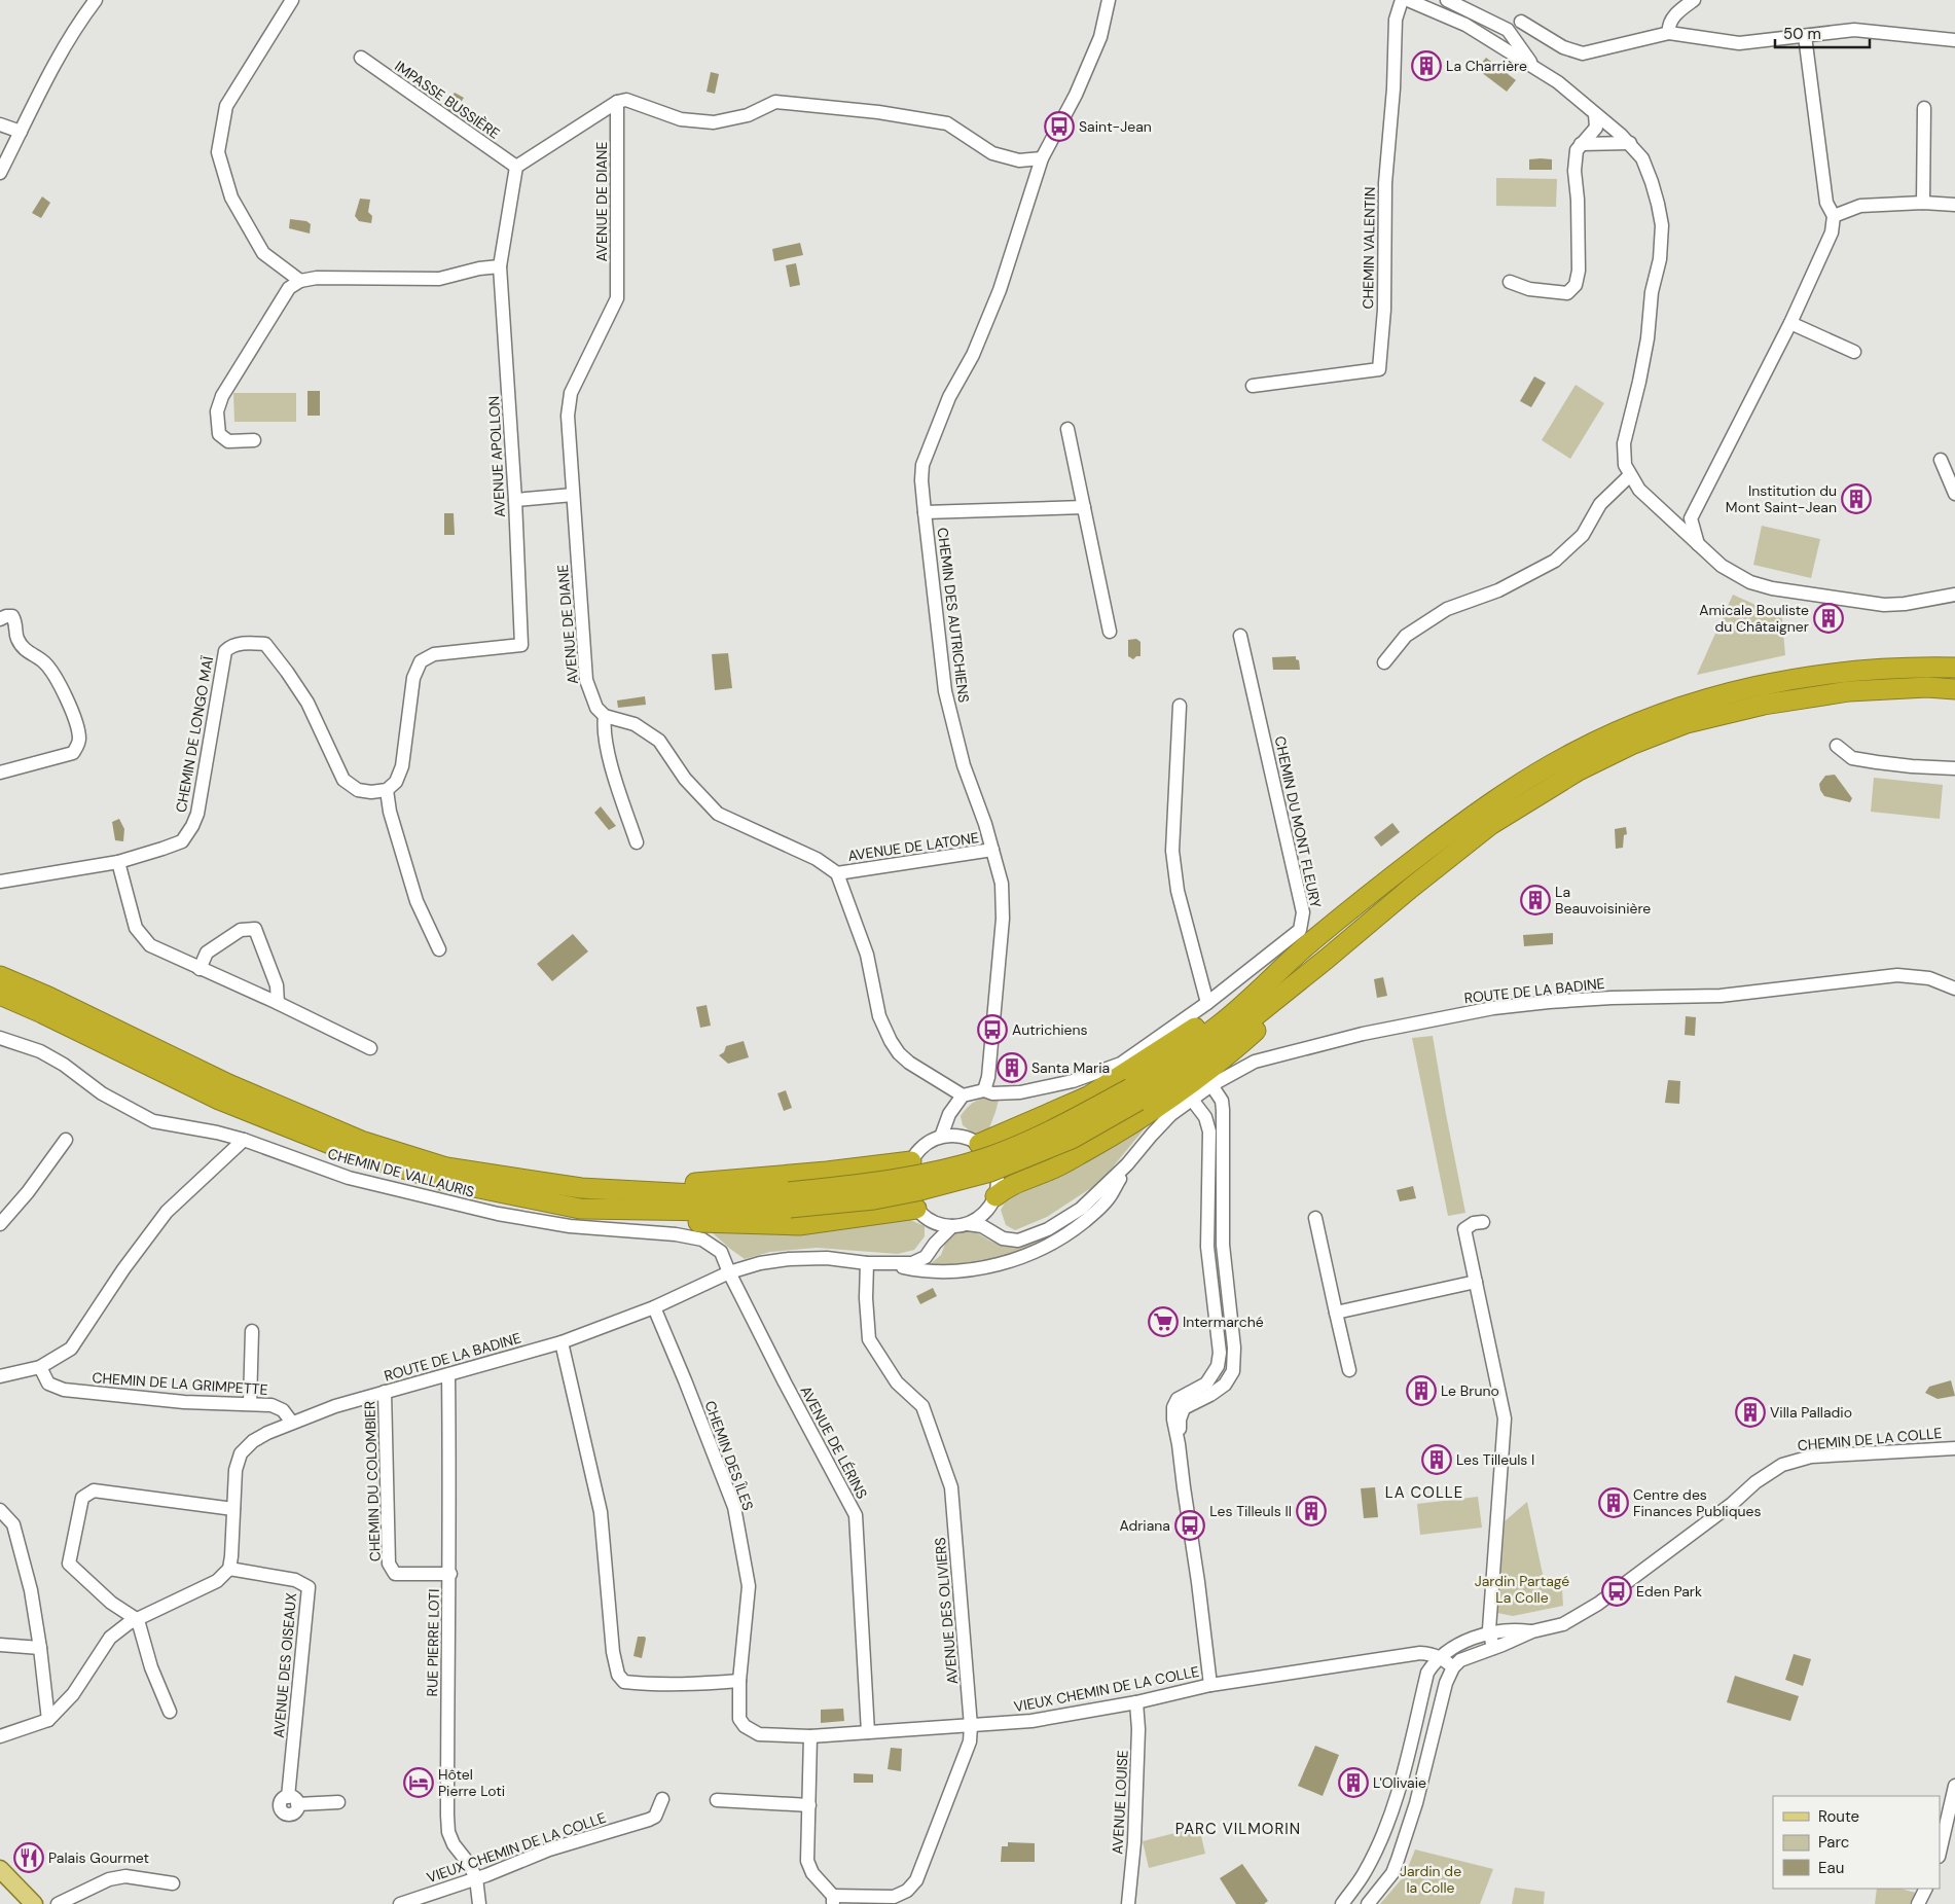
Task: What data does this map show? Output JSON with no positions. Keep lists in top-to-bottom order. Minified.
{"streets":{"street":["IMPASSE BUSSIÈRE","AVENUE DE DIANE","CHEMIN VALENTIN","AVENUE APOLLON","CHEMIN DES AUTRICHIENS","CHEMIN DE LONGO MAÏ","CHEMIN DU MONT FLEURY","AVENUE DE LATONE","ROUTE DE LA BADINE","CHEMIN DE VALLAURIS","CHEMIN DE LA GRIMPETTE","CHEMIN DE LA COLLE","AVENUE DE LÉRINS","CHEMIN DES ÎLES","CHEMIN DU COLOMBIER","AVENUE DES OLIVIERS","RUE PIERRE LOTI","AVENUE DES OISEAUX","VIEUX CHEMIN DE LA COLLE","AVENUE LOUISE"]},"crossings":[["IMPASSE BUSSIÈRE","AVENUE APOLLON"],["AVENUE APOLLON","CHEMIN DE LONGO MAÏ"],["CHEMIN DES AUTRICHIENS","AVENUE DE LATONE"],["ROUTE DE LA BADINE","CHEMIN DE VALLAURIS"],["ROUTE DE LA BADINE","CHEMIN DE LA GRIMPETTE"],["ROUTE DE LA BADINE","AVENUE DE LÉRINS"],["ROUTE DE LA BADINE","CHEMIN DES ÎLES"],["ROUTE DE LA BADINE","CHEMIN DU COLOMBIER"],["ROUTE DE LA BADINE","AVENUE DES OLIVIERS"],["ROUTE DE LA BADINE","RUE PIERRE LOTI"],["ROUTE DE LA BADINE","AVENUE DES OISEAUX"],["CHEMIN DE VALLAURIS","AVENUE DE LÉRINS"],["CHEMIN DE LA COLLE","VIEUX CHEMIN DE LA COLLE"],["AVENUE DE LÉRINS","VIEUX CHEMIN DE LA COLLE"],["CHEMIN DES ÎLES","VIEUX CHEMIN DE LA COLLE"],["CHEMIN DU COLOMBIER","RUE PIERRE LOTI"],["AVENUE DES OLIVIERS","VIEUX CHEMIN DE LA COLLE"],["RUE PIERRE LOTI","VIEUX CHEMIN DE LA COLLE"],["VIEUX CHEMIN DE LA COLLE","AVENUE LOUISE"]],"districts":["LA COLLE","PARC VILMORIN"],"parks":["Jardin Partagé La Colle","Jardin de la Colle"],"places":{"building":["La Charrière","Institution du Mont Saint-Jean","Amicale Bouliste du Châtaigner","La Beauvoisinière","Santa Maria","Le Bruno","Villa Palladio","Les Tilleuls I","Centre des Finances Publiques","Les Tilleuls II","L'Olivaie"],"bus stop":["Saint-Jean","Autrichiens","Adriana","Eden Park"],"supermarket":["Intermarché"],"hotel":["Hôtel Pierre Loti"],"restaurant":["Palais Gourmet"]},"legend":["Route","Parc","Eau"],"scale_bar":"50 m"}
